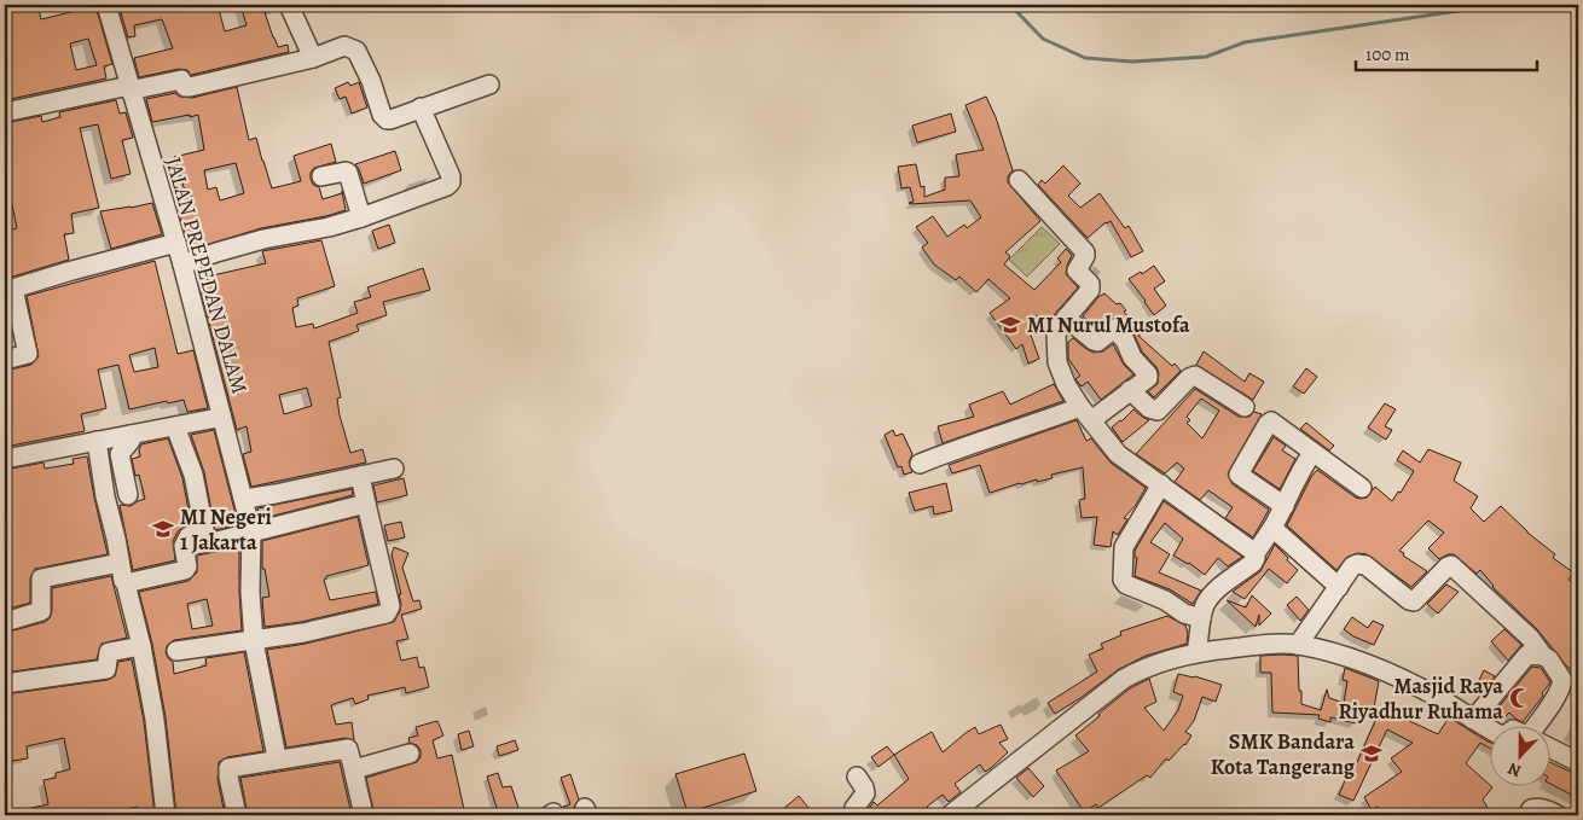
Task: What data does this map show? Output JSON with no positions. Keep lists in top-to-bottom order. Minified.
{"streets":{"street":["JALAN PREPEDAN DALAM"]},"places":{"school or university":["MI Nurul Mustofa","MI Negeri 1 Jakarta","SMK Bandara Kota Tangerang"],"mosque":["Masjid Raya Riyadhur Ruhama"]},"scale_bar":"100 m","north":"bottom"}
